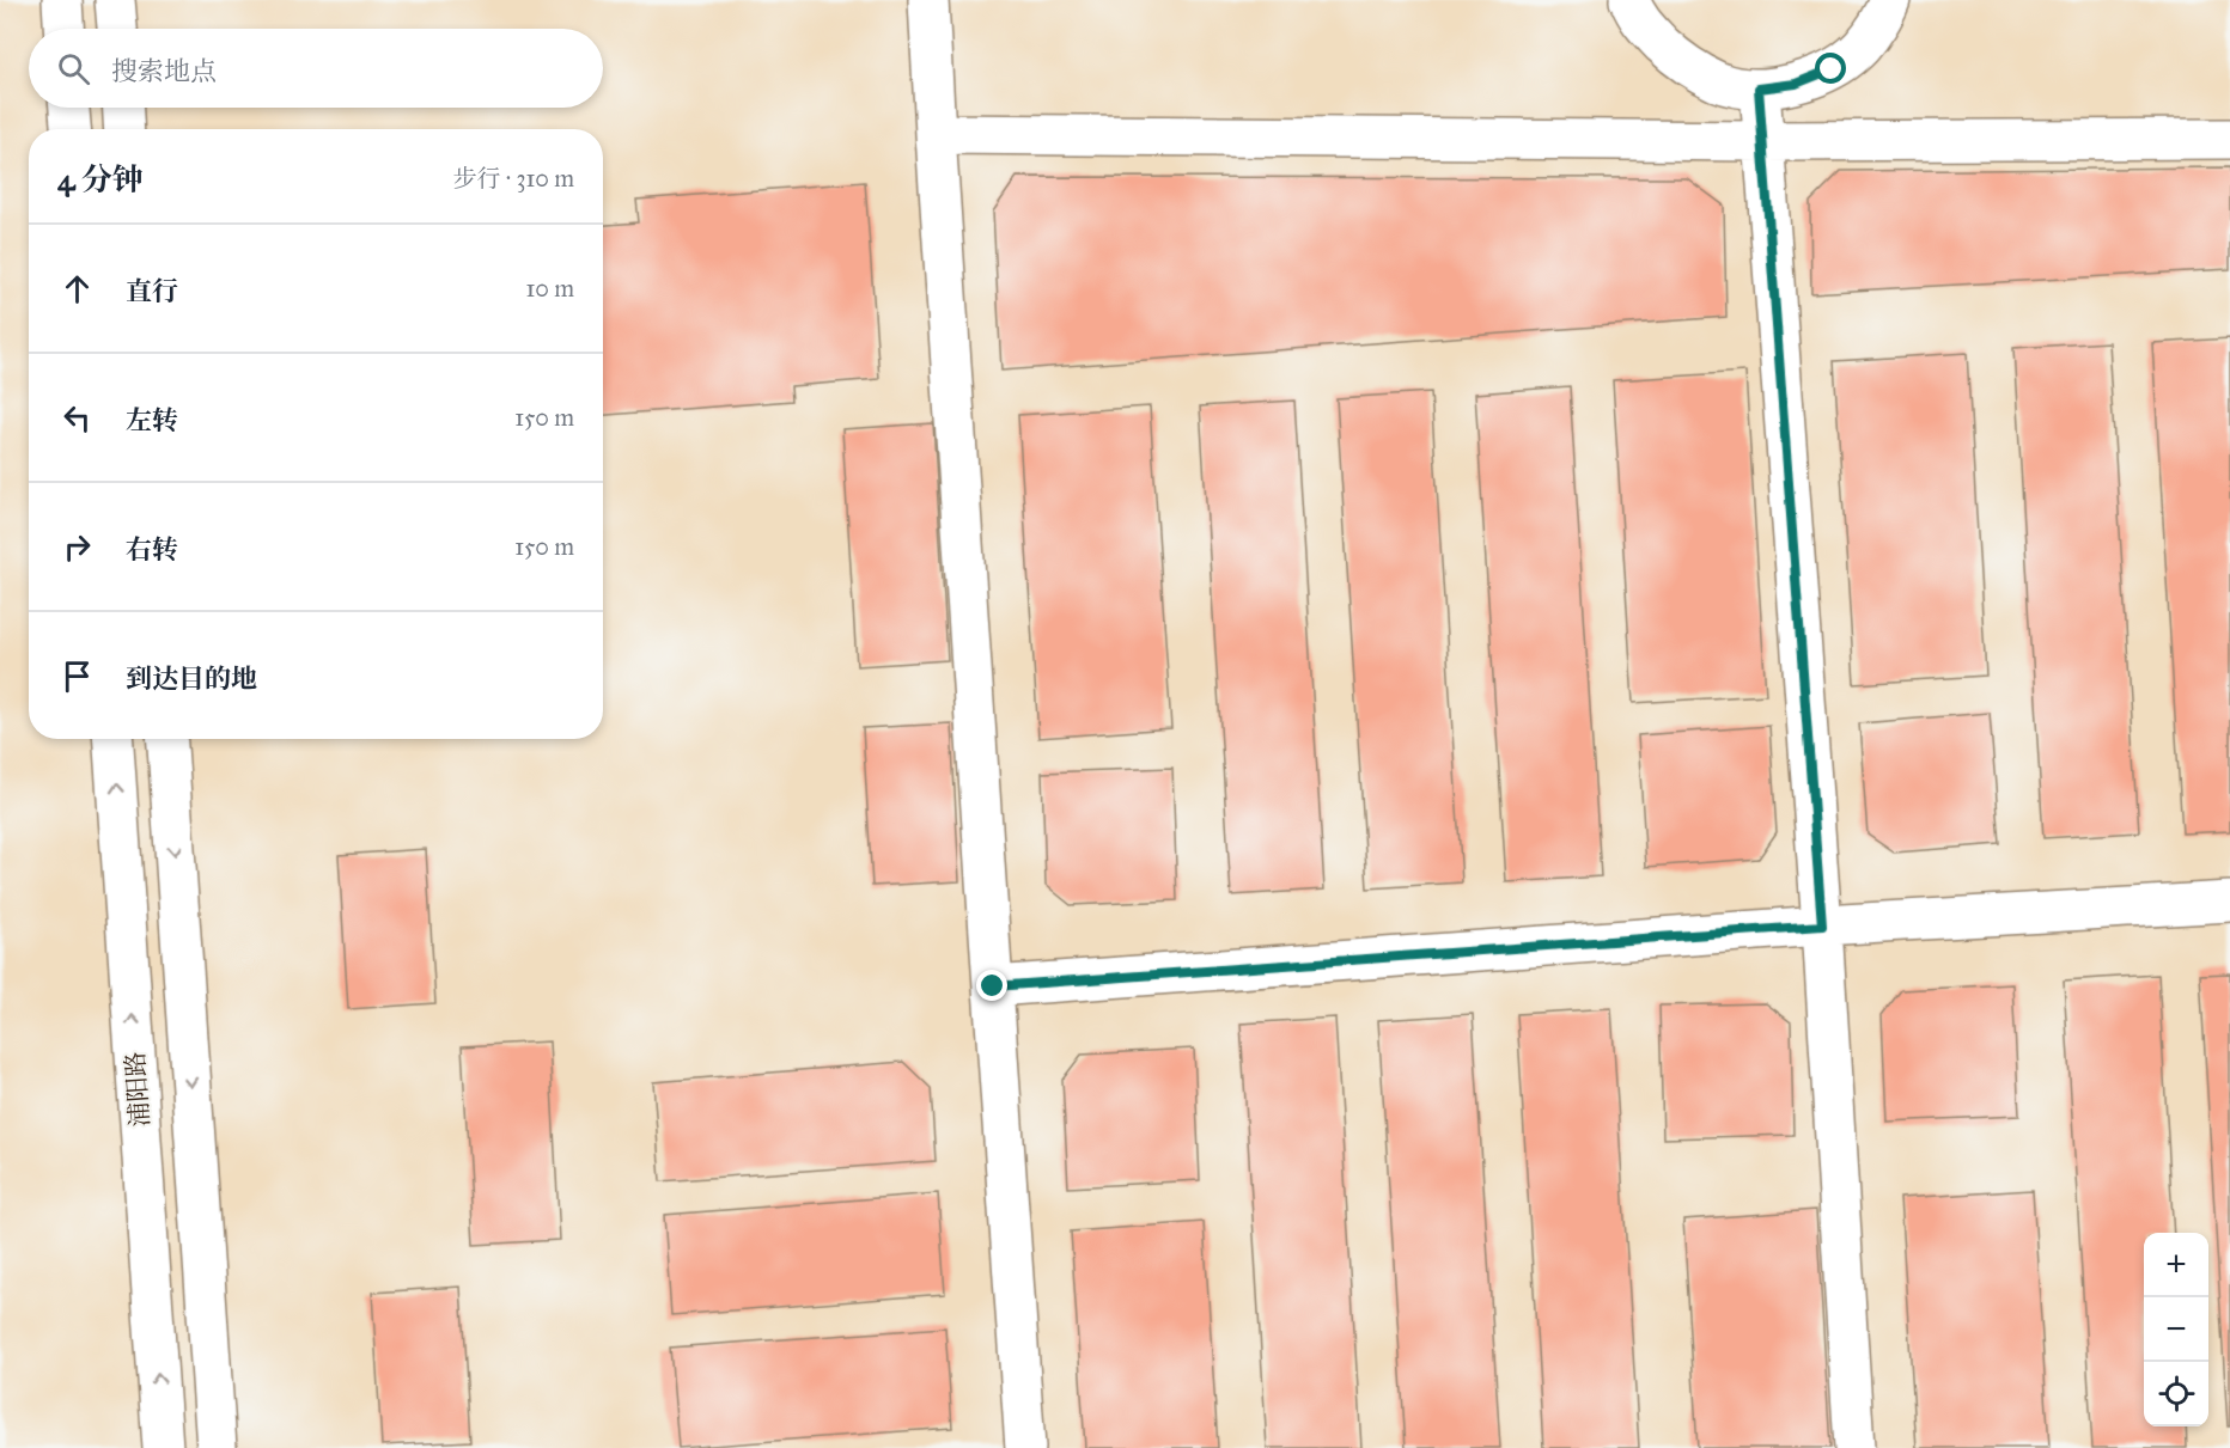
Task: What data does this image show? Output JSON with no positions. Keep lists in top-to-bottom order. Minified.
{"streets":{"street":["浦阳路"]},"page":{"search":"搜索地点","heading":["4 分钟","步行 · 310 m"],"list":[["直行","10 m"],["左转","150 m"],["右转","150 m"],"到达目的地"],"map_buttons":["+","−"]}}
